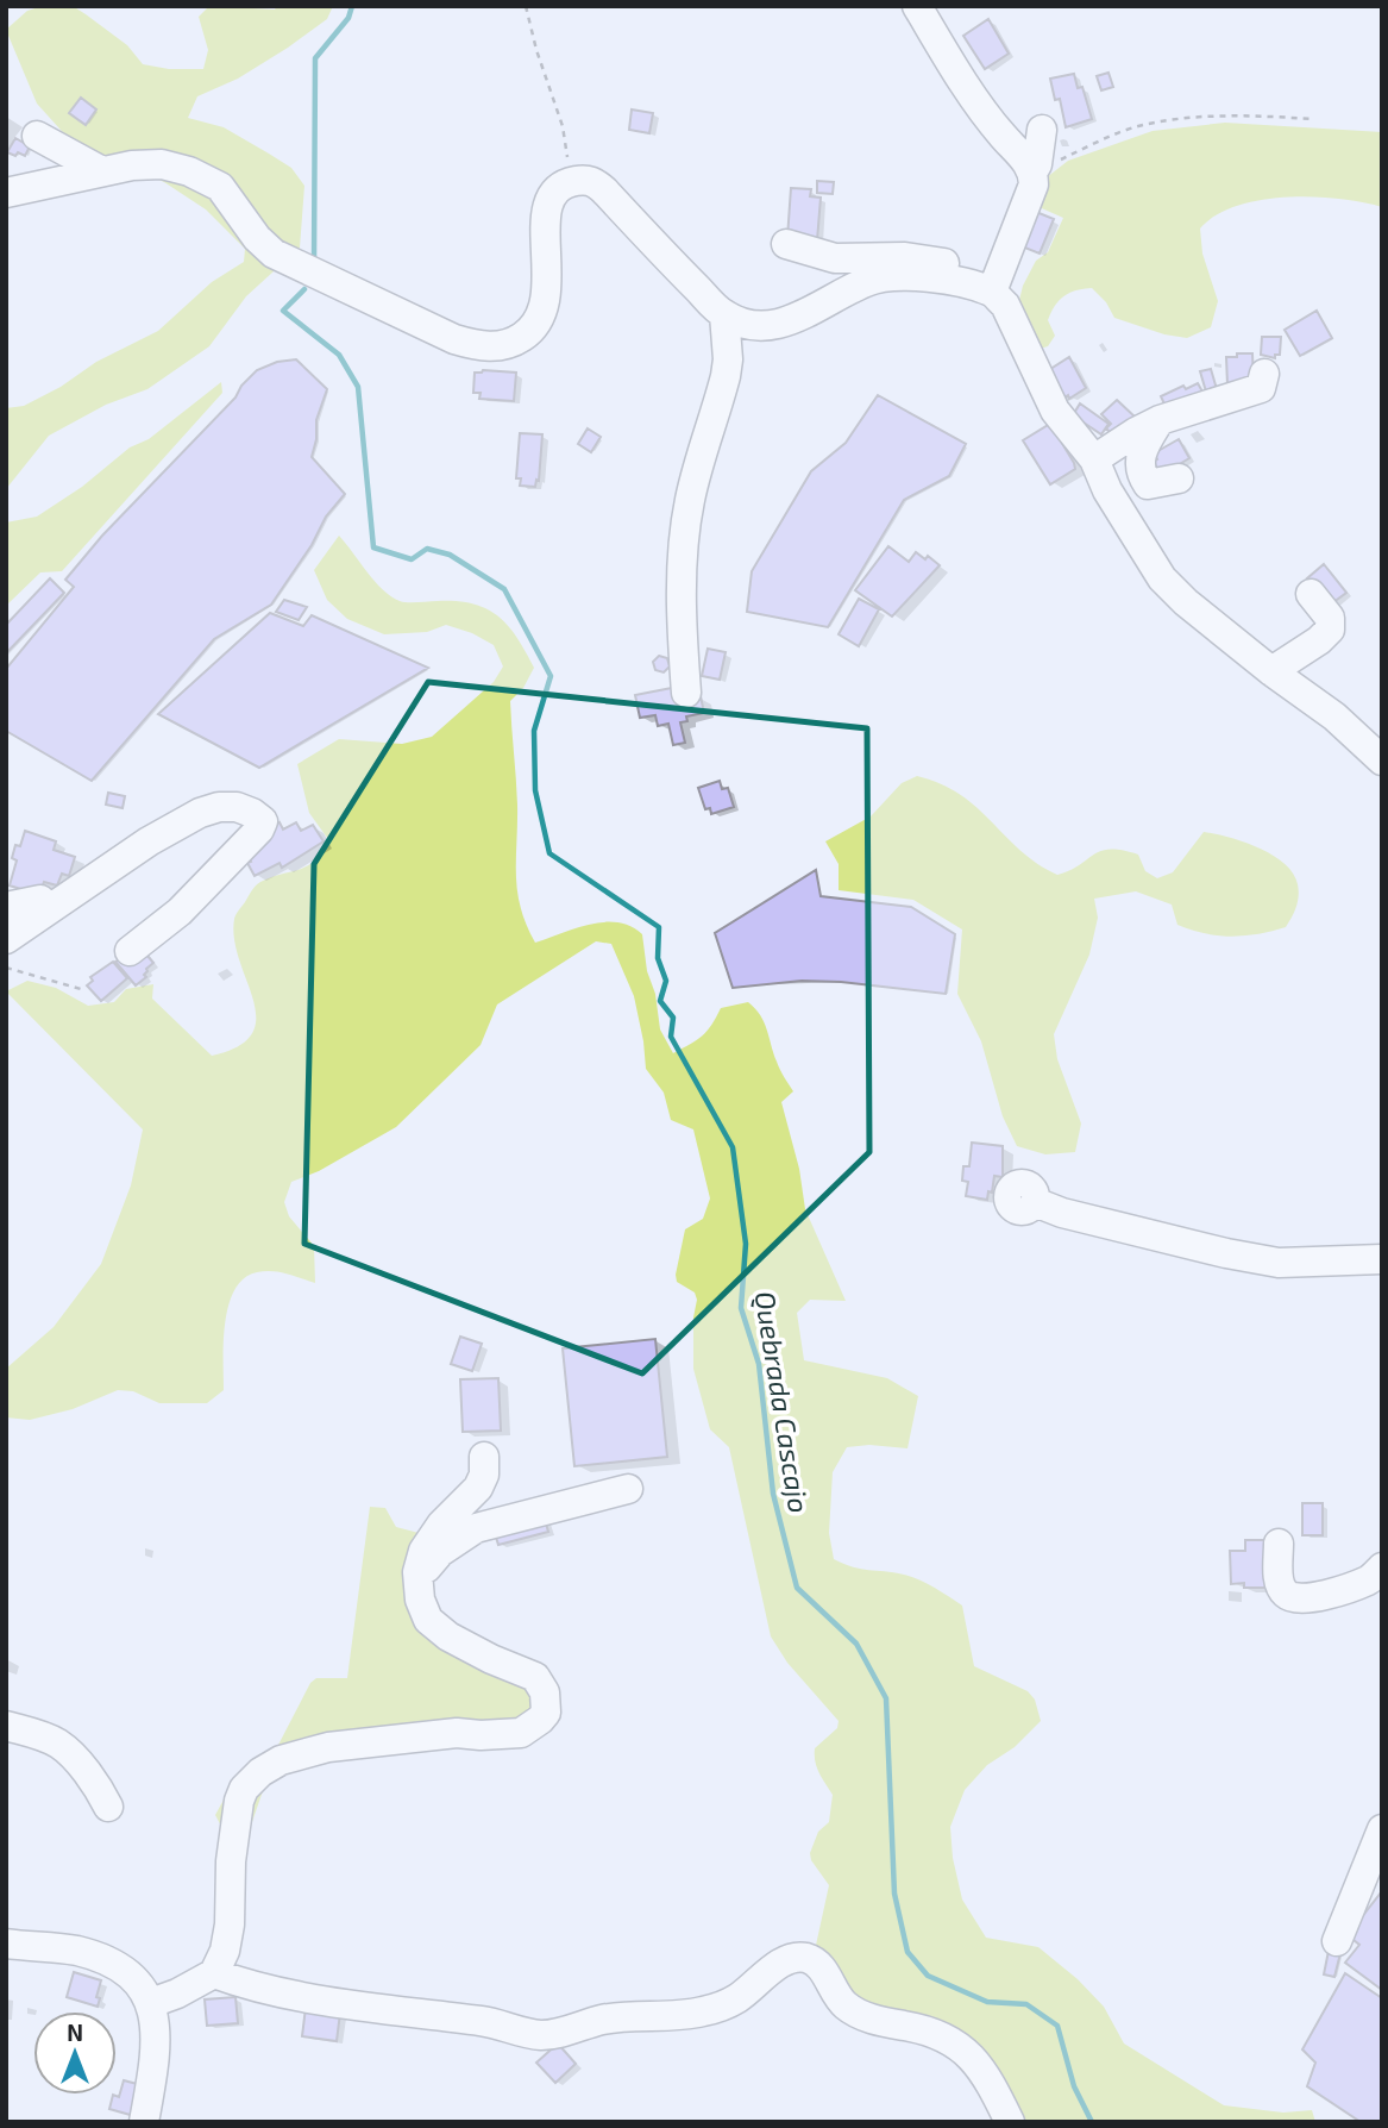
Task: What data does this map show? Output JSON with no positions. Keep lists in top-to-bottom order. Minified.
{"water":["Quebrada Cascajo"],"north":"top"}
